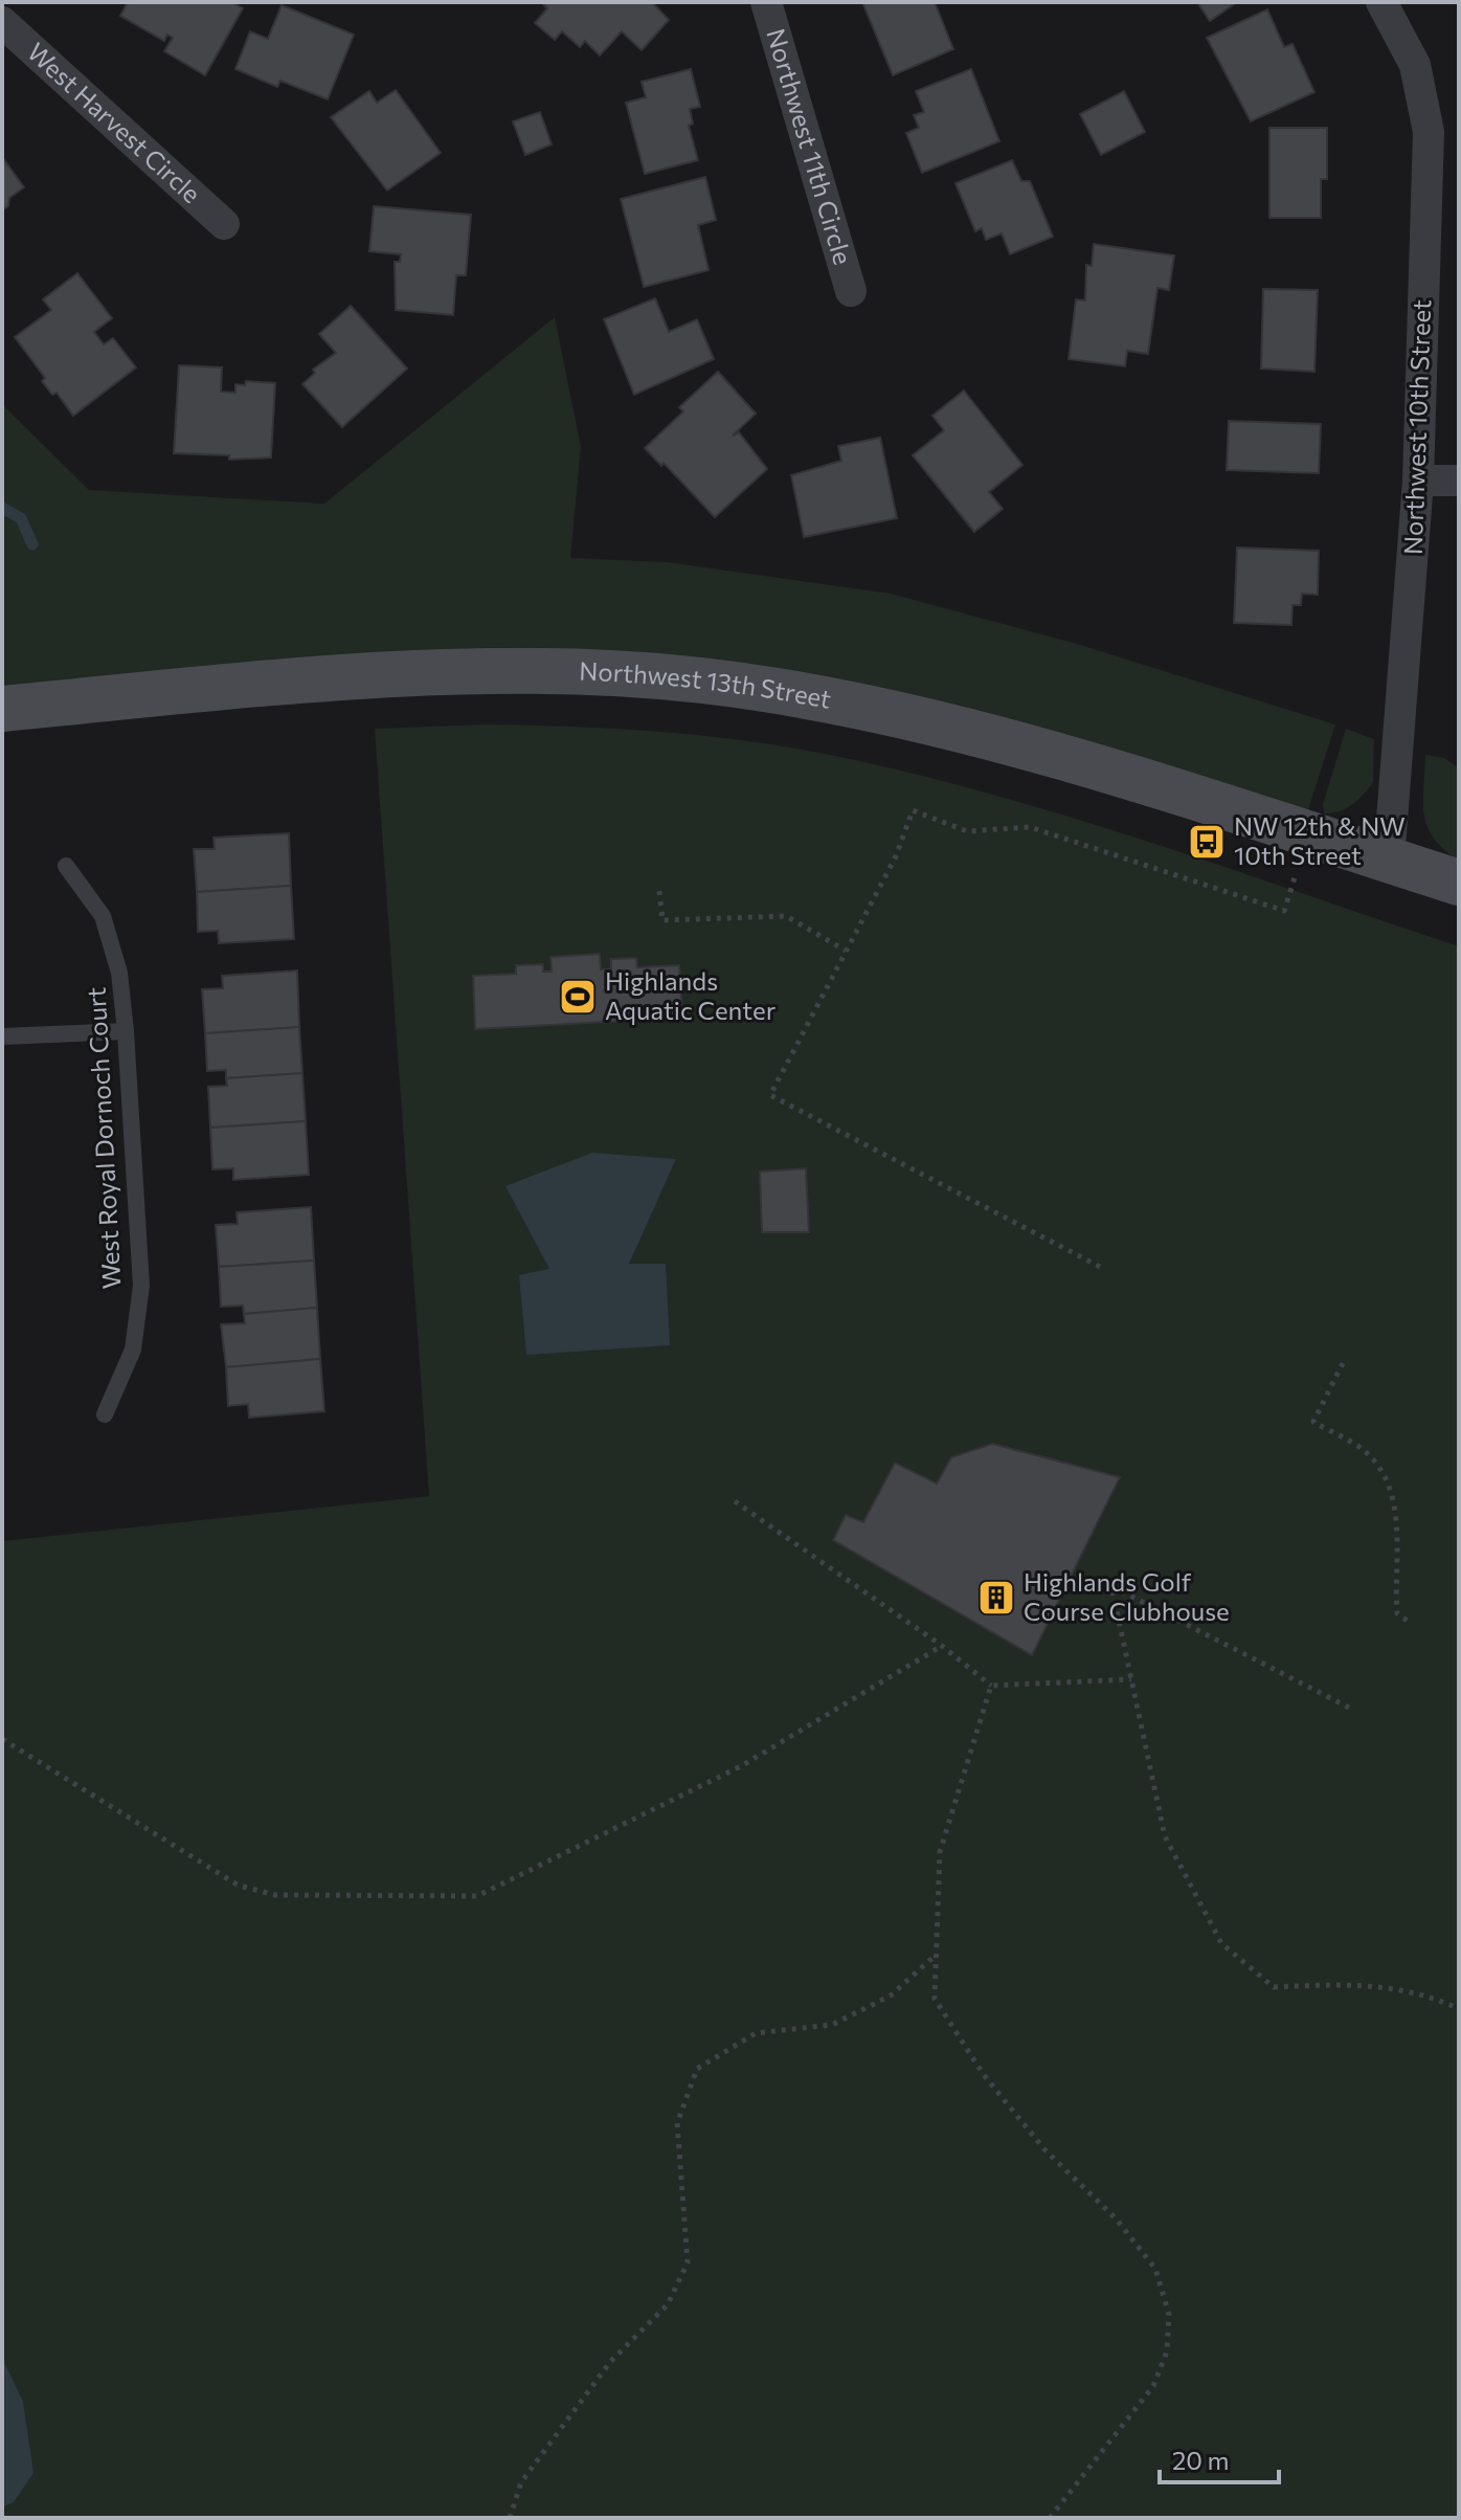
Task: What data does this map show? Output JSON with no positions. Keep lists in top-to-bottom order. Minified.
{"streets":{"main road":["Northwest 13th Street"],"street":["West Harvest Circle","Northwest 11th Circle","Northwest 10th Street"],"lane":["West Royal Dornoch Court"]},"crossings":[["Northwest 10th Street","Northwest 13th Street"]],"places":{"bus stop":["NW 12th & NW 10th Street"],"sports":["Highlands Aquatic Center"],"building":["Highlands Golf Course Clubhouse"]},"scale_bar":"20 m"}
